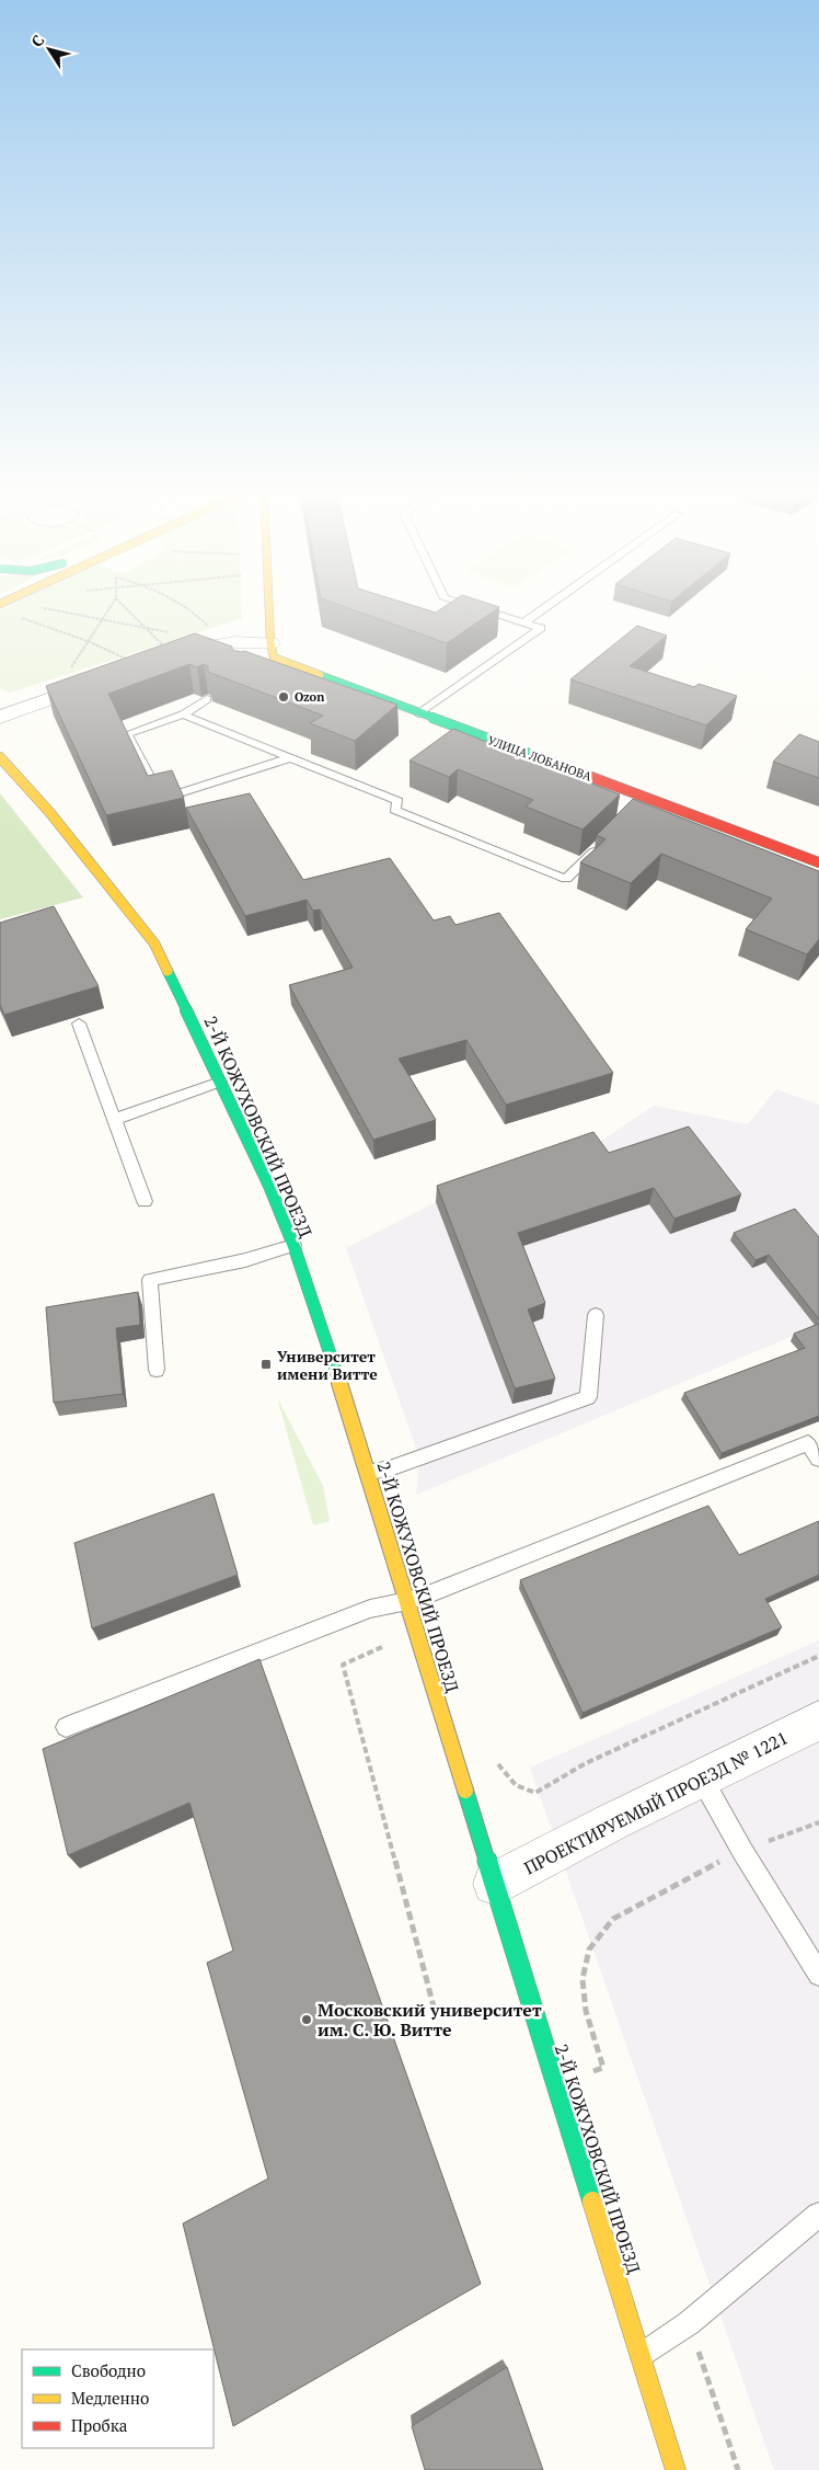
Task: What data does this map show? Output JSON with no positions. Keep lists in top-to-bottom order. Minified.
{"streets":{"street":["УЛИЦА ЛОБАНОВА","2-Й КОЖУХОВСКИЙ ПРОЕЗД","ПРОЕКТИРУЕМЫЙ ПРОЕЗД № 1221"]},"crossings":[["2-Й КОЖУХОВСКИЙ ПРОЕЗД","ПРОЕКТИРУЕМЫЙ ПРОЕЗД № 1221"]],"places":{"other":["Ozon","Московский университет им. С. Ю. Витте"],"transit":["Университет имени Витте"]},"legend":["Свободно","Медленно","Пробка"],"north":"top left"}
